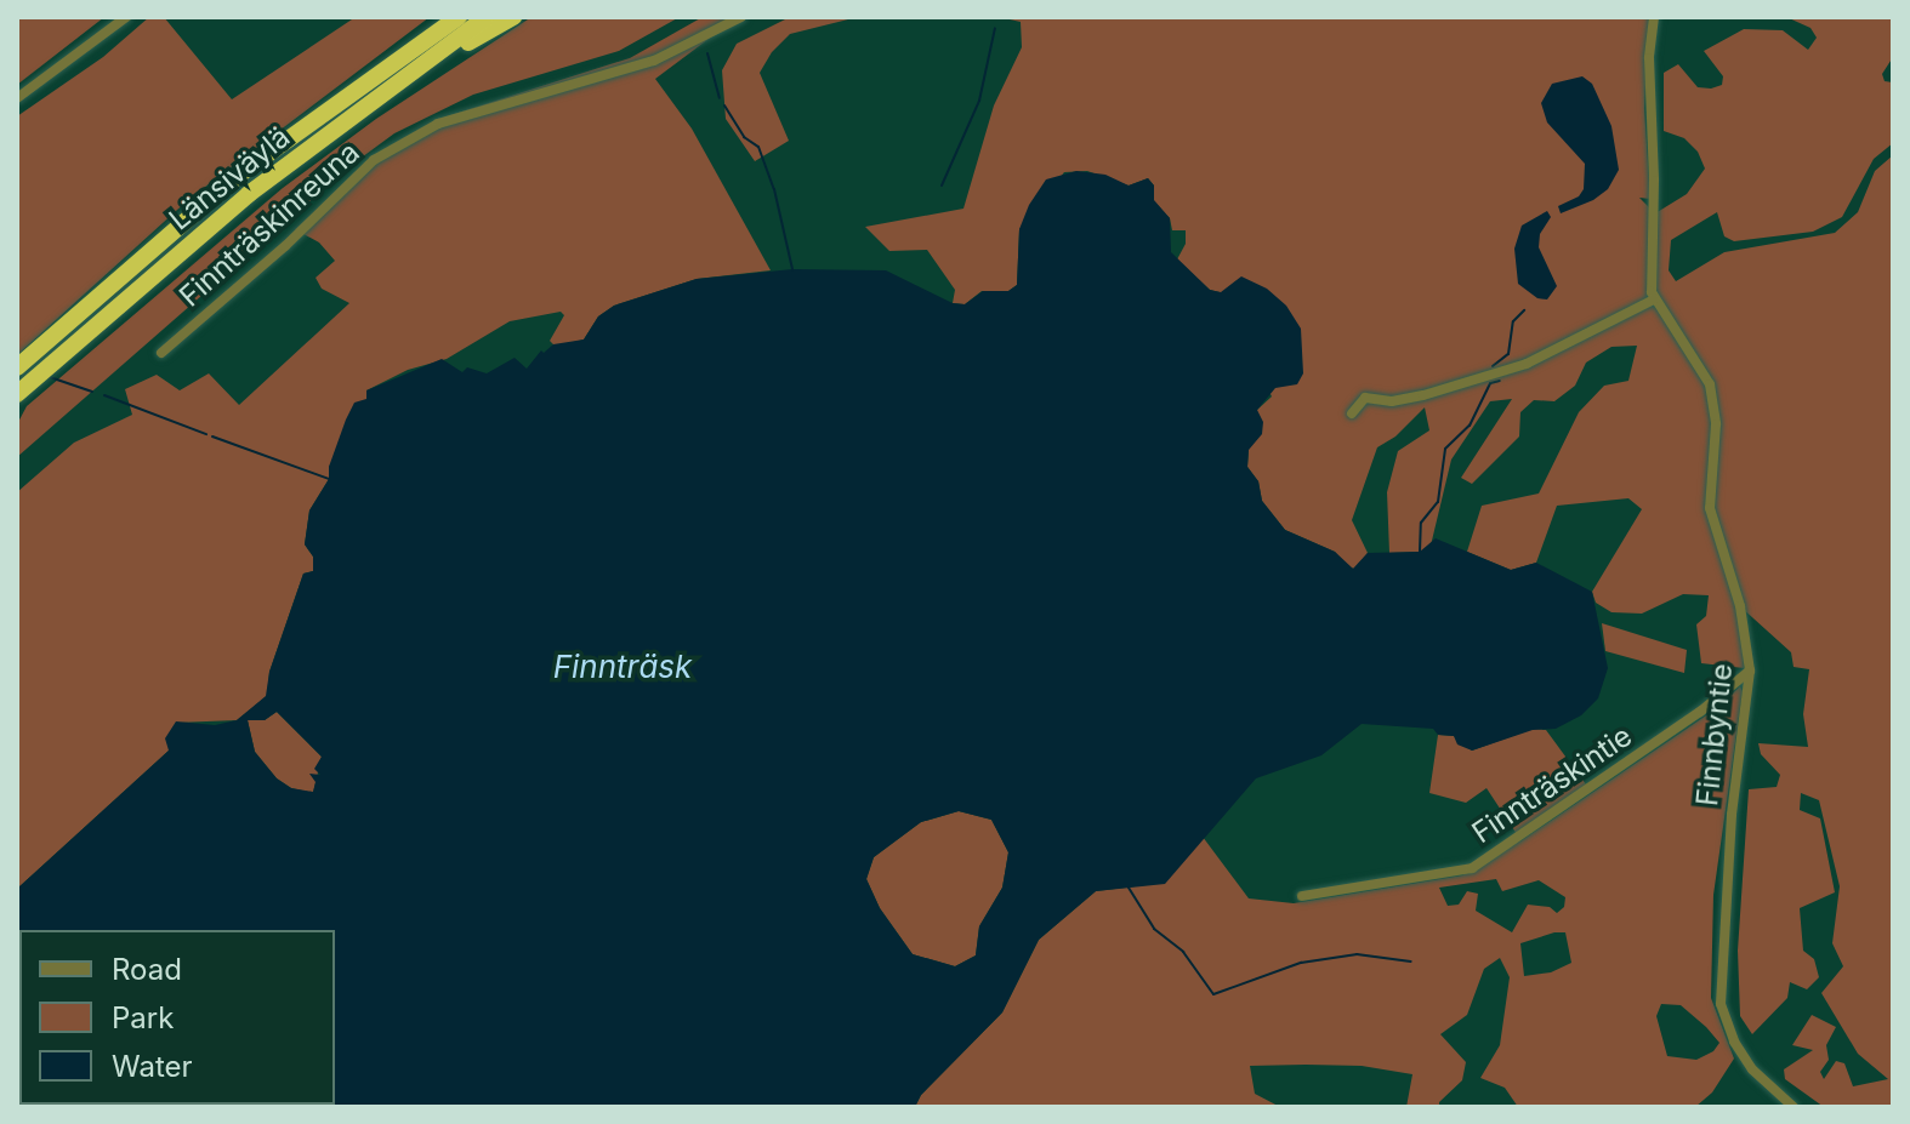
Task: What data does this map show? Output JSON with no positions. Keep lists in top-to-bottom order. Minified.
{"streets":{"highway":["Länsiväylä"],"street":["Finnträskinreuna","Finnbyntie","Finnträskintie"]},"crossings":[["Finnbyntie","Finnträskintie"]],"water":["Finnträsk"],"legend":["Road","Park","Water"]}
